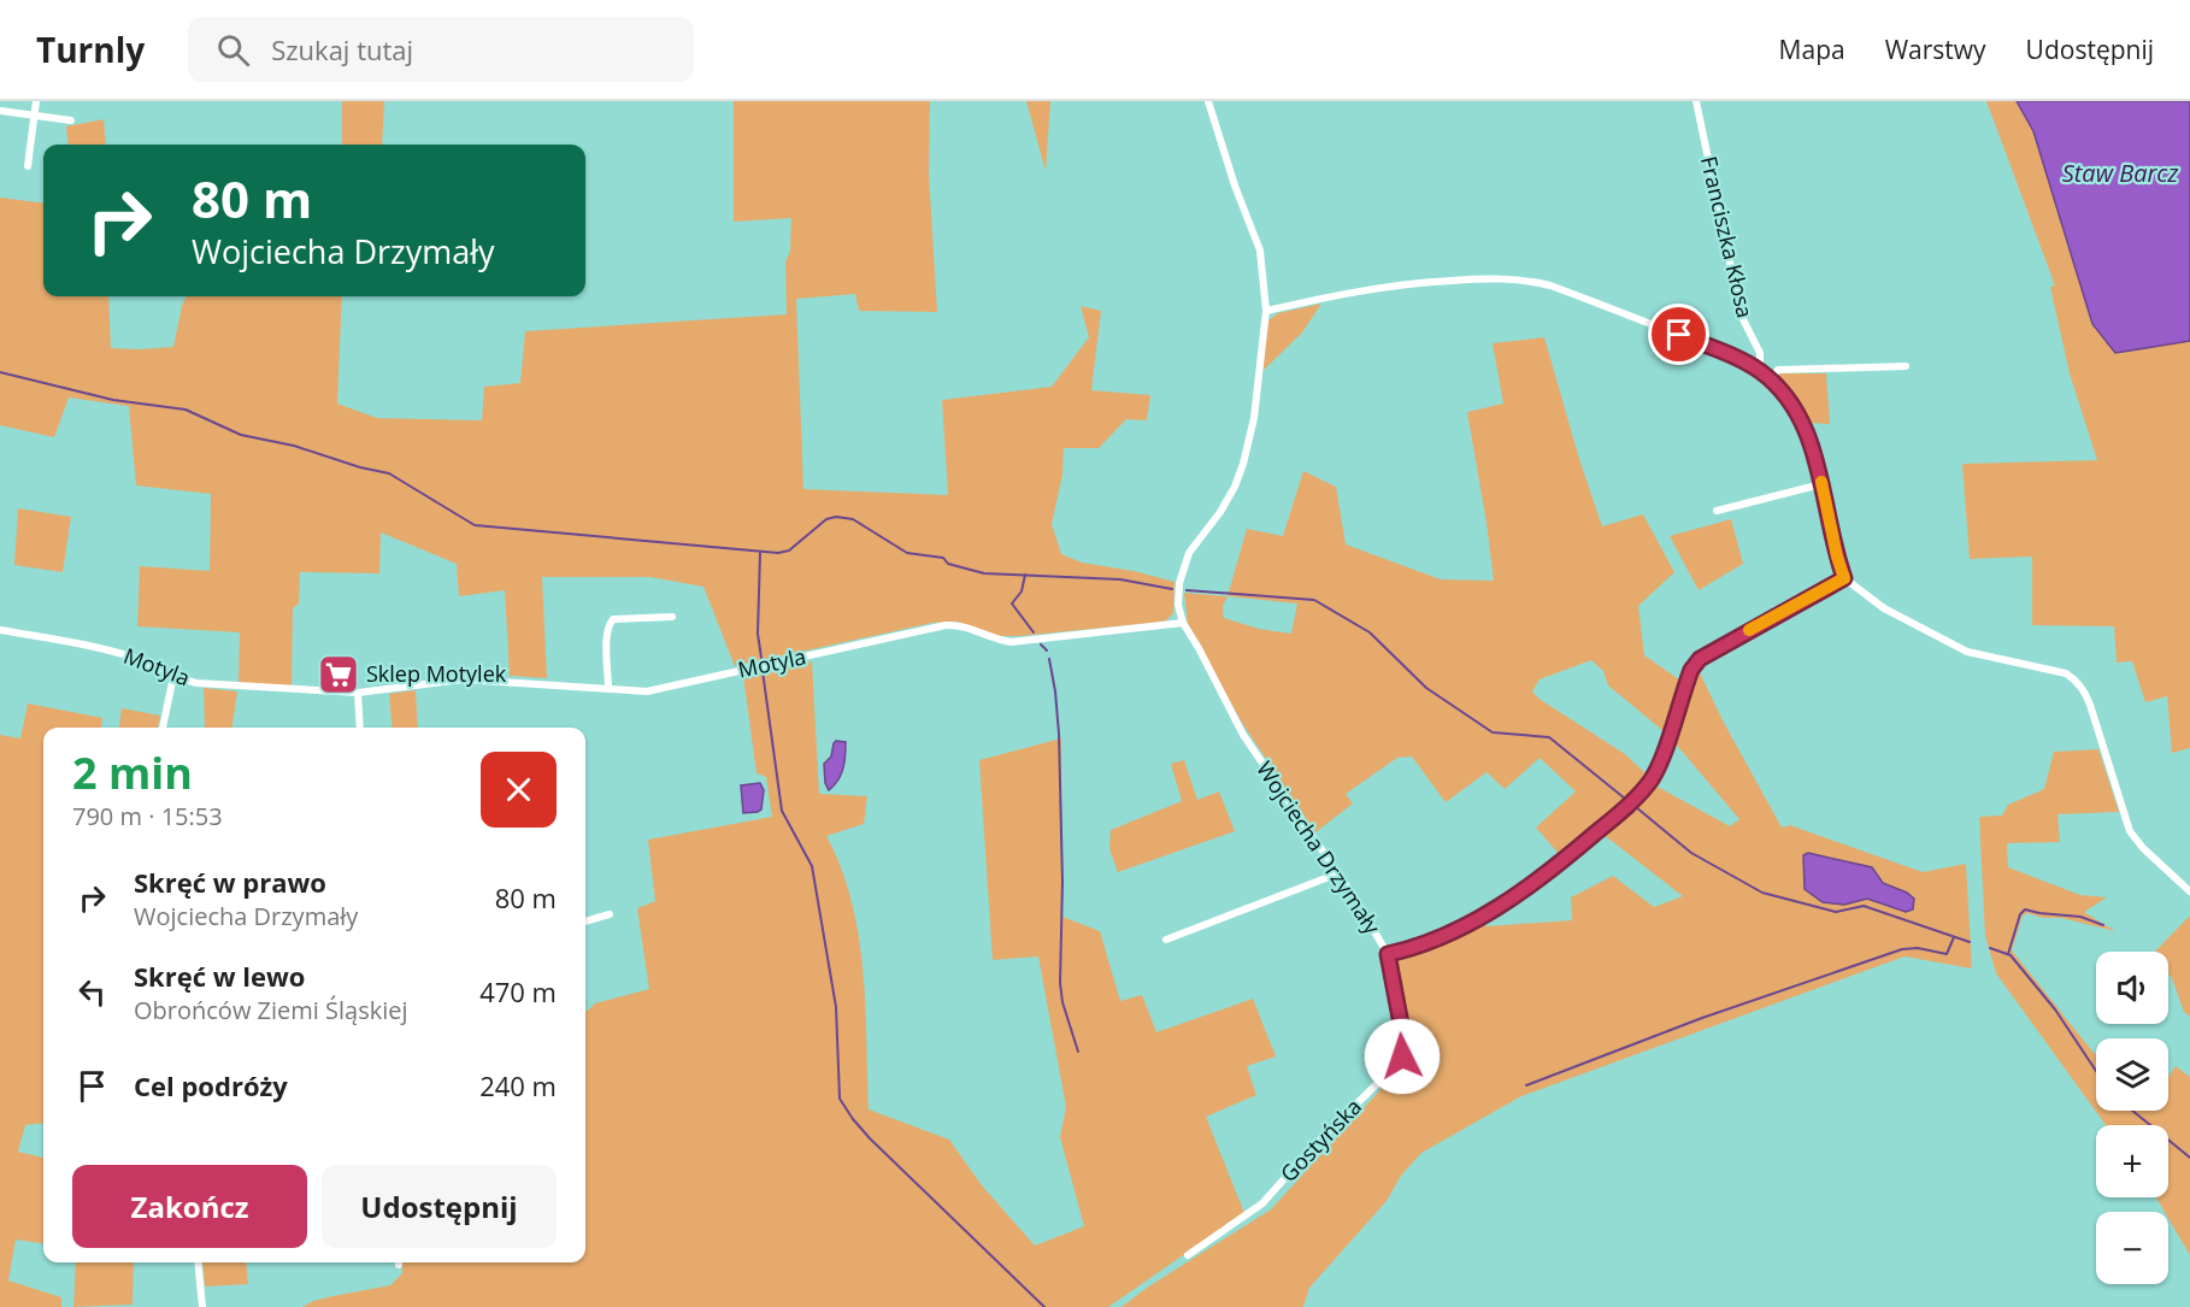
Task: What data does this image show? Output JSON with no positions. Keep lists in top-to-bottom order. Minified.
{"streets":{"street":["Franciszka Kłosa","Motyla","Wojciecha Drzymały","Gostyńska"]},"crossings":[["Motyla","Wojciecha Drzymały"],["Wojciecha Drzymały","Gostyńska"]],"water":["Staw Barcz"],"places":{"supermarket":["Sklep Motylek"]},"page":{"header":"Turnly","search":"Szukaj tutaj","nav":["Mapa","Warstwy","Udostępnij"],"turn":["80 m","Wojciecha Drzymały"],"heading":["2 min","790 m · 15:53"],"list":[{"name":"Skręć w prawo","note":"Wojciecha Drzymały","value":"80 m"},{"name":"Skręć w lewo","note":"Obrońców Ziemi Śląskiej","value":"470 m"},{"name":"Cel podróży","value":"240 m"}],"map_buttons":["+","−"],"buttons":["Zakończ","Udostępnij"]}}
